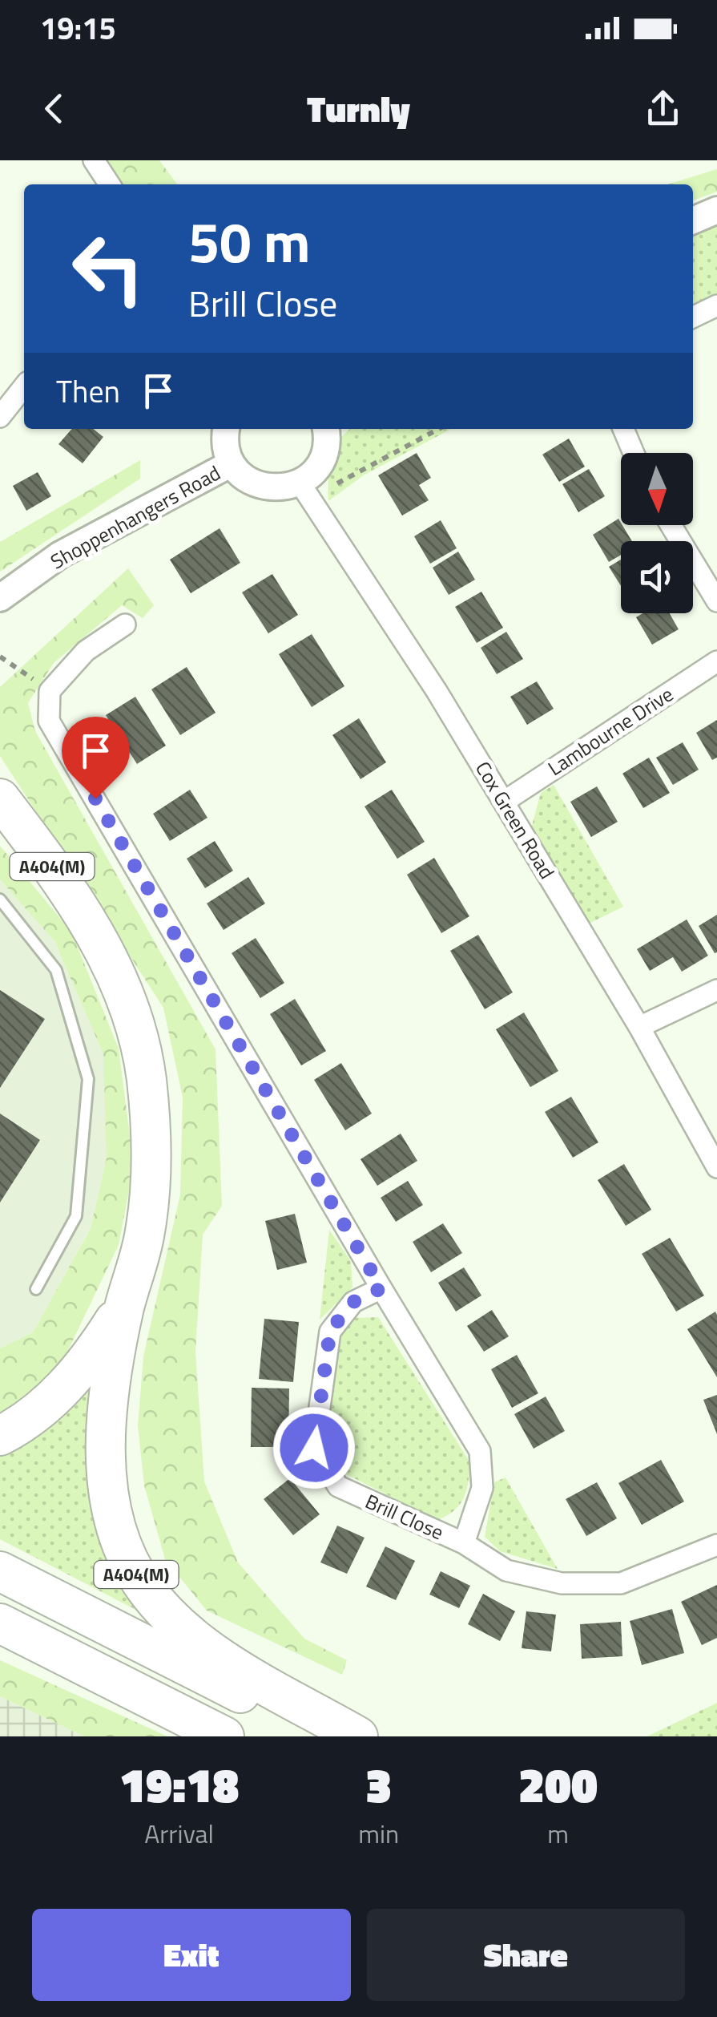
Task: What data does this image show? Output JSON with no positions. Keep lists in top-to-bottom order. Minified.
{"streets":{"highway":["A404(M)"],"street":["Shoppenhangers Road","Lambourne Drive","Cox Green Road","Brill Close"]},"crossings":[["Lambourne Drive","Cox Green Road"]],"north":"bottom","page":{"status":"19:15","header":"Turnly","turn":["50 m","Brill Close"],"then":"Then","eta":["19:18","Arrival","3","min","200","m"],"buttons":["Exit","Share"]}}
